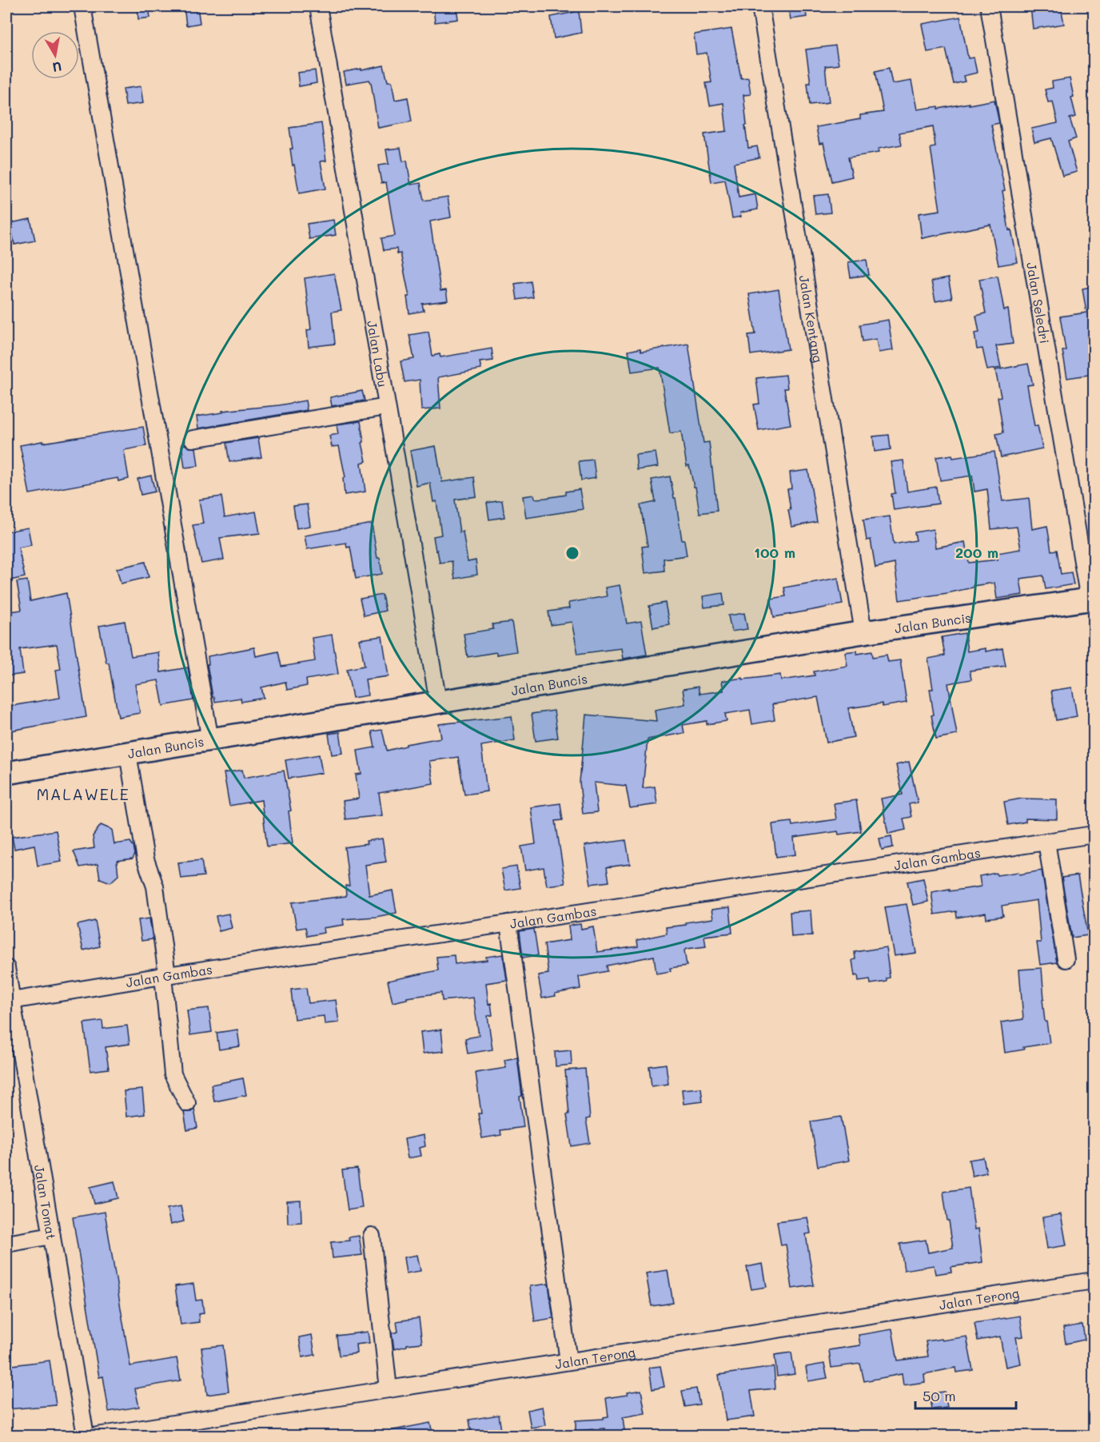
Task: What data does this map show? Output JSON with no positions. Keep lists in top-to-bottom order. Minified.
{"streets":{"street":["Jalan Seledri","Jalan Kentang","Jalan Labu","Jalan Buncis","Jalan Gambas","Jalan Tomat","Jalan Terong"]},"crossings":[["Jalan Seledri","Jalan Buncis"],["Jalan Kentang","Jalan Buncis"],["Jalan Labu","Jalan Buncis"],["Jalan Gambas","Jalan Tomat"]],"districts":["MALAWELE"],"scale_bar":"50 m","north":"bottom","rings":["100 m","200 m"]}
